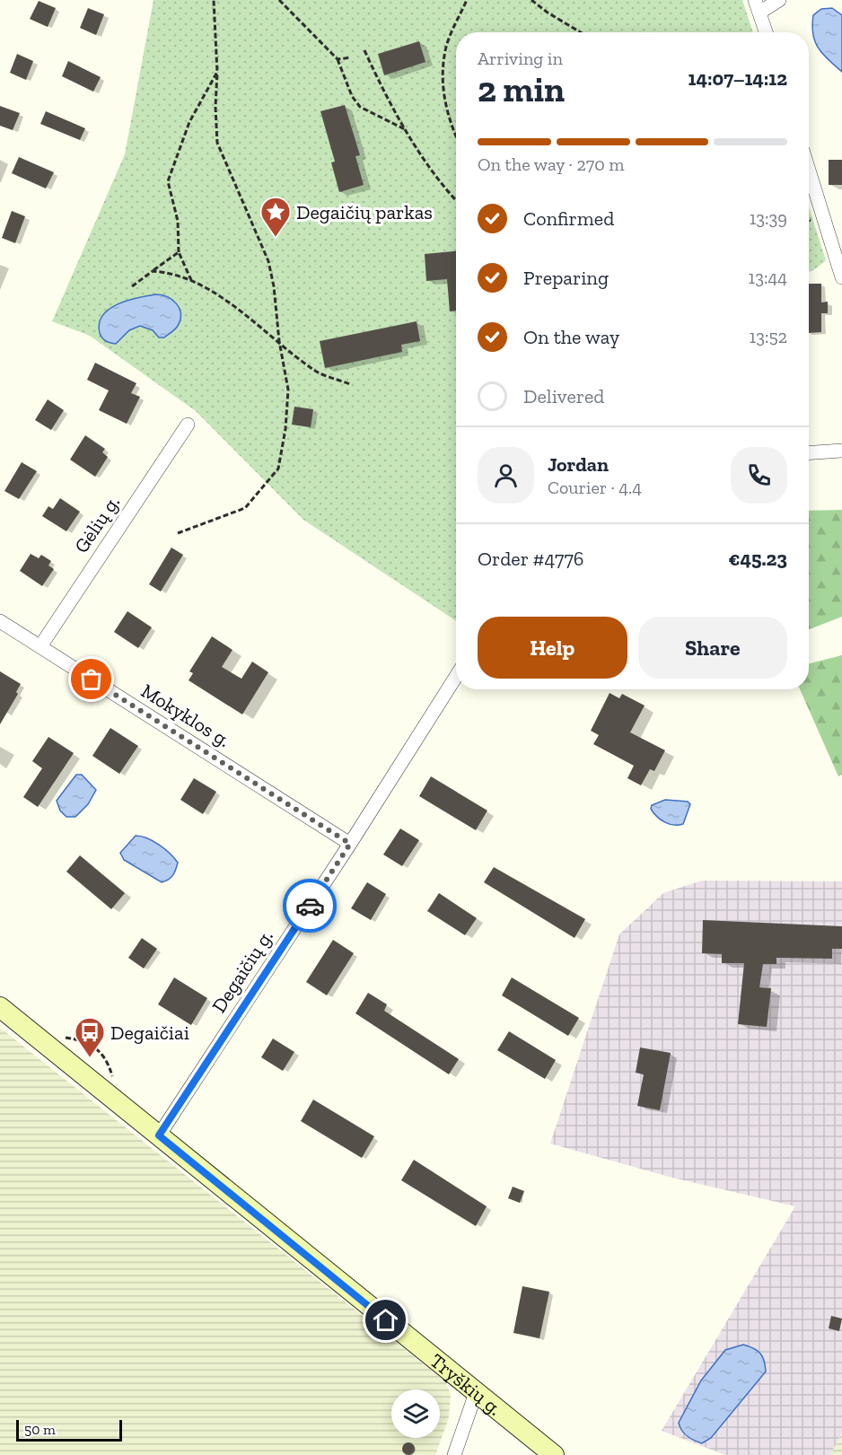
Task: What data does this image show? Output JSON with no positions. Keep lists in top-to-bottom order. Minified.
{"streets":{"main road":["Tryškių g."],"street":["Gėlių g.","Mokyklos g.","Degaičių g."]},"crossings":[["Gėlių g.","Mokyklos g."],["Mokyklos g.","Degaičių g."],["Degaičių g.","Tryškių g."]],"places":{"place":["Degaičių parkas"],"bus stop":["Degaičiai"]},"scale_bar":"50 m","page":{"heading":["2 min","Arriving in","14:07–14:12"],"panel":["Jordan","Courier · 4.4","Order #4776","€45.23"],"bar":"On the way · 270 m","list":[["Confirmed","13:39"],["Preparing","13:44"],["On the way","13:52"],"Delivered"],"buttons":["Help","Share"],"scale":"50 m"}}
